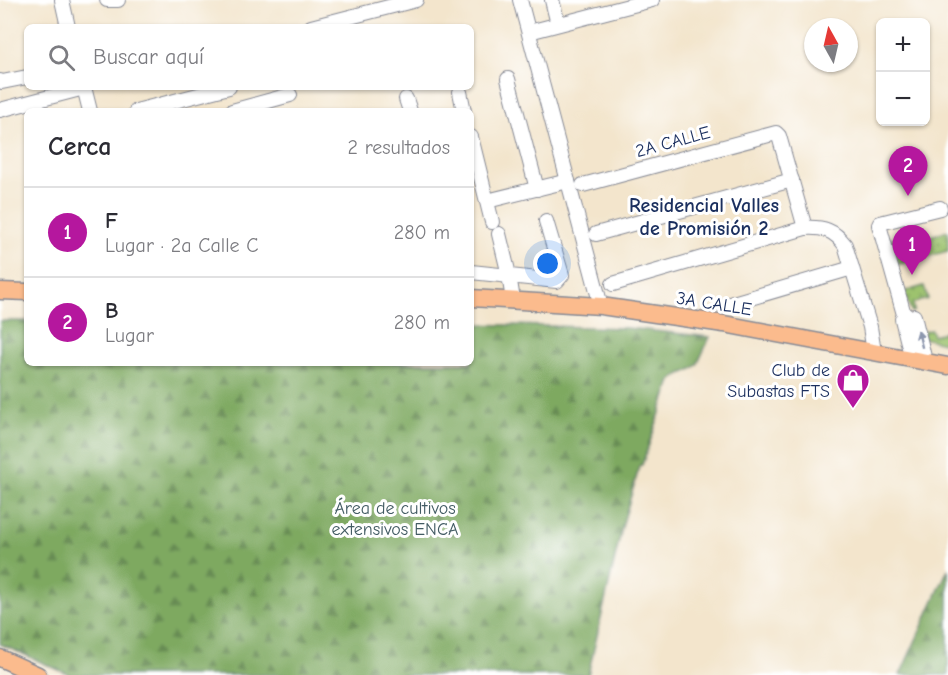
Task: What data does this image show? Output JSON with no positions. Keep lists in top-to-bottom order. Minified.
{"streets":{"main road":["3A CALLE"],"street":["2A CALLE"]},"districts":["Residencial Valles de Promisión 2"],"parks":["Área de cultivos extensivos ENCA"],"places":{"shop":["Club de Subastas FTS"]},"north":"top","page":{"map_buttons":["+","−"],"search":"Buscar aquí","heading":["Cerca","2 resultados"],"pins":["2","1"],"list":[{"mark":"1","name":"F","note":"Lugar · 2a Calle C","value":"280 m"},{"mark":"2","name":"B","note":"Lugar","value":"280 m"}]}}
